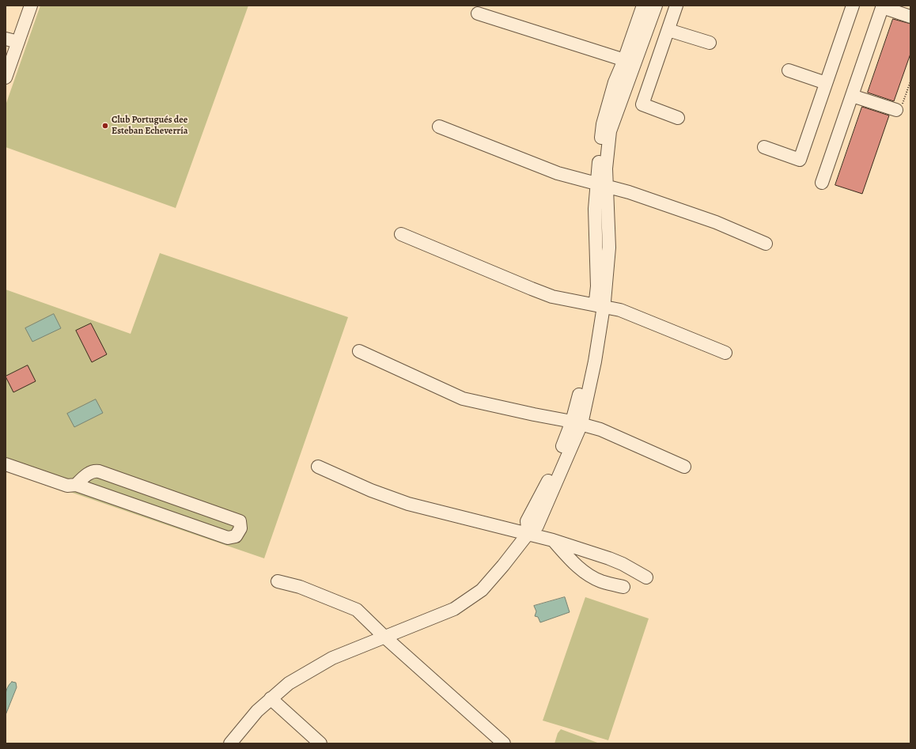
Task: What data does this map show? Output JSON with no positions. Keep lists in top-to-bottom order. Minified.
{"places":["Club Portugués dee Esteban Echeverría"]}
